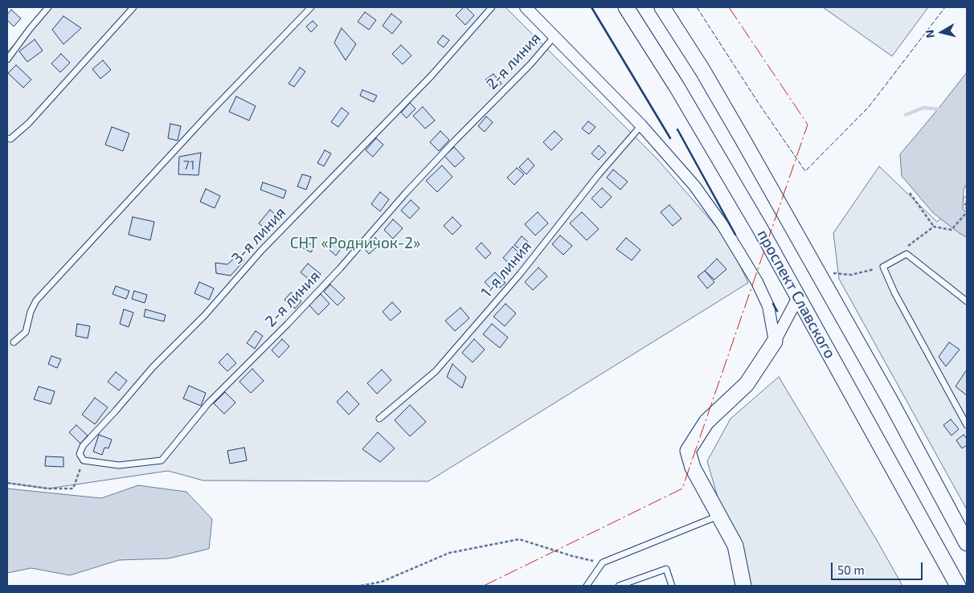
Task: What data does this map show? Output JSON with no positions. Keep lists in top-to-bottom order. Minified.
{"streets":{"main road":["проспект Славского"],"lane":["2-я линия","3-я линия","1-я линия"]},"crossings":[["2-я линия","3-я линия"]],"parks":["СНТ «Родничок-2»"],"house_numbers":["71"],"scale_bar":"50 m","north":"left"}
